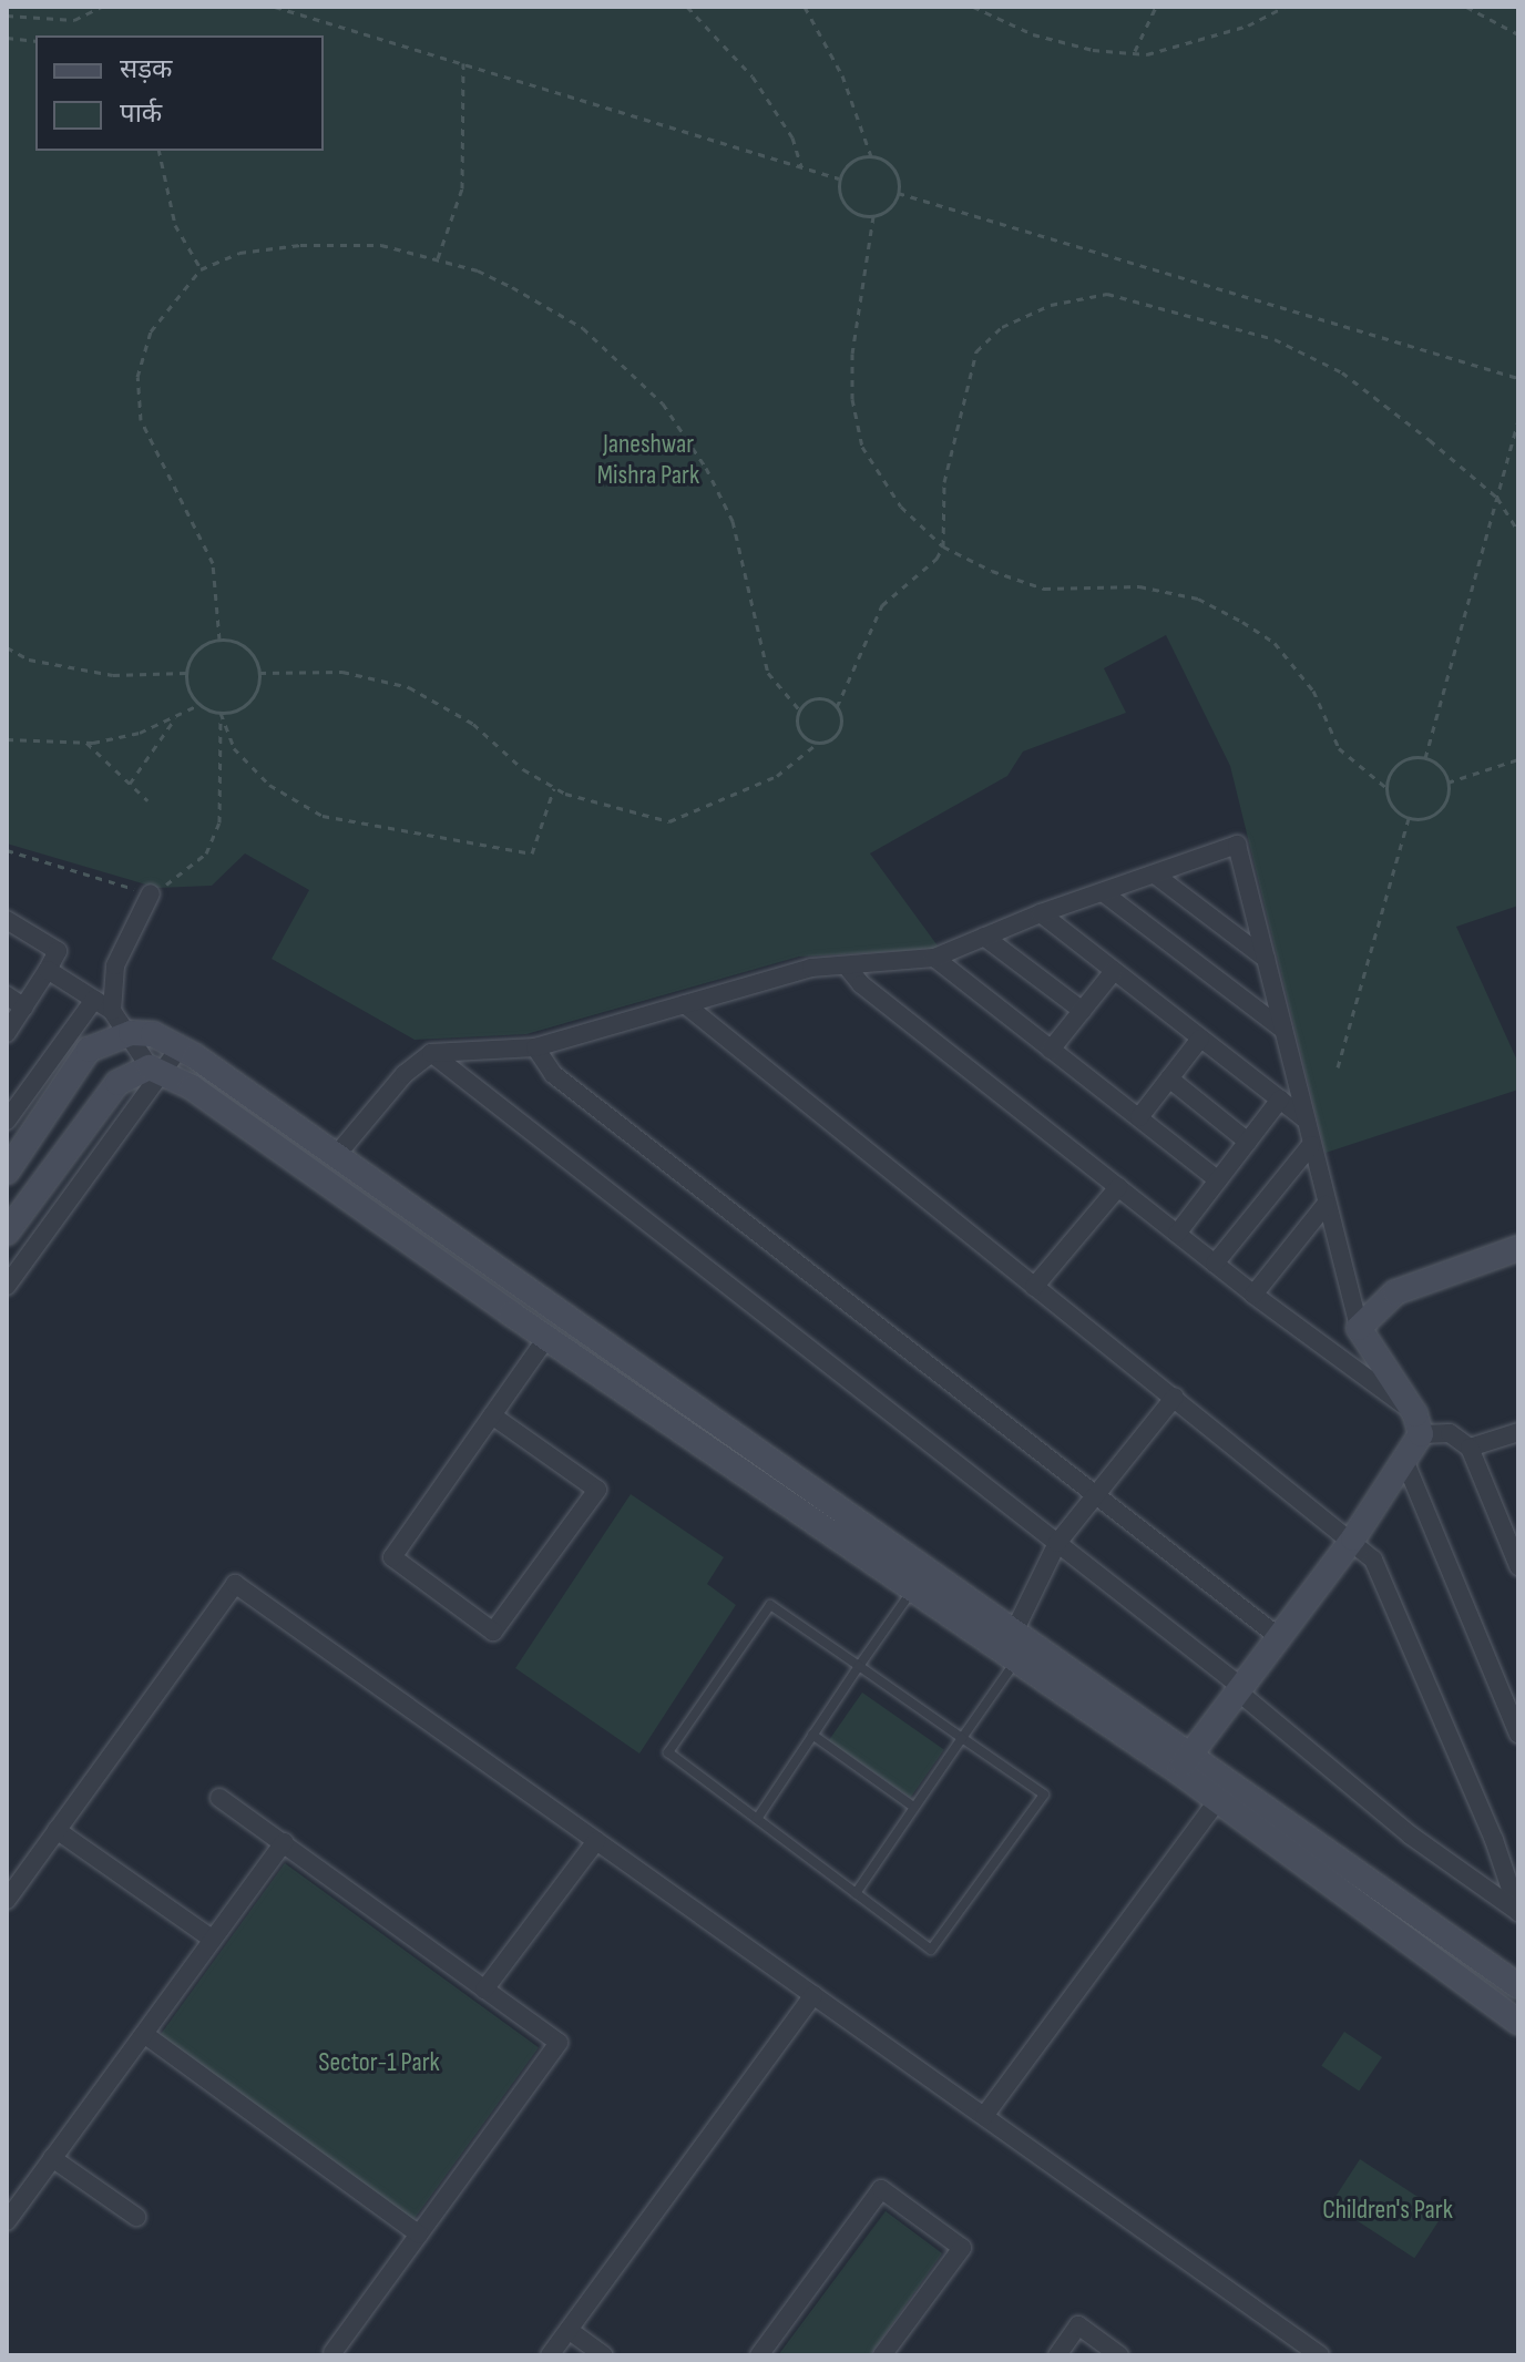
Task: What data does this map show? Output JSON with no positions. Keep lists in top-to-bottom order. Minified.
{"parks":["Janeshwar Mishra Park","Sector-1 Park","Children's Park"],"legend":["सड़क","पार्क"]}
